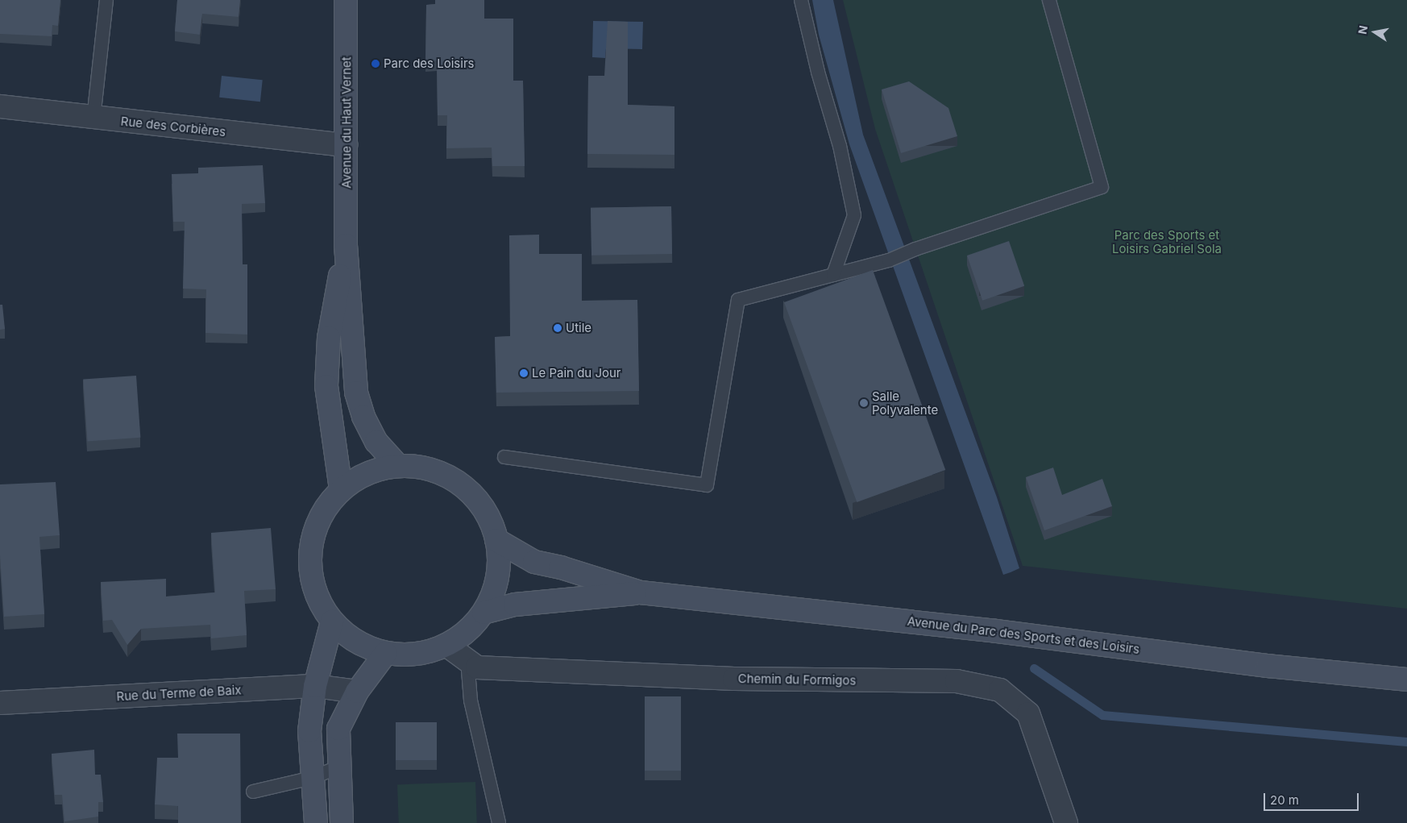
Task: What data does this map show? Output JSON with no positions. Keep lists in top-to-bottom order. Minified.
{"streets":{"main road":["Avenue du Haut Vernet","Avenue du Parc des Sports et des Loisirs"],"street":["Rue des Corbières","Chemin du Formigos","Rue du Terme de Baix"]},"crossings":[["Avenue du Haut Vernet","Rue des Corbières"]],"parks":["Parc des Sports et Loisirs Gabriel Sola"],"places":["Parc des Loisirs","Utile","Le Pain du Jour","Salle Polyvalente"],"scale_bar":"20 m","north":"left"}
